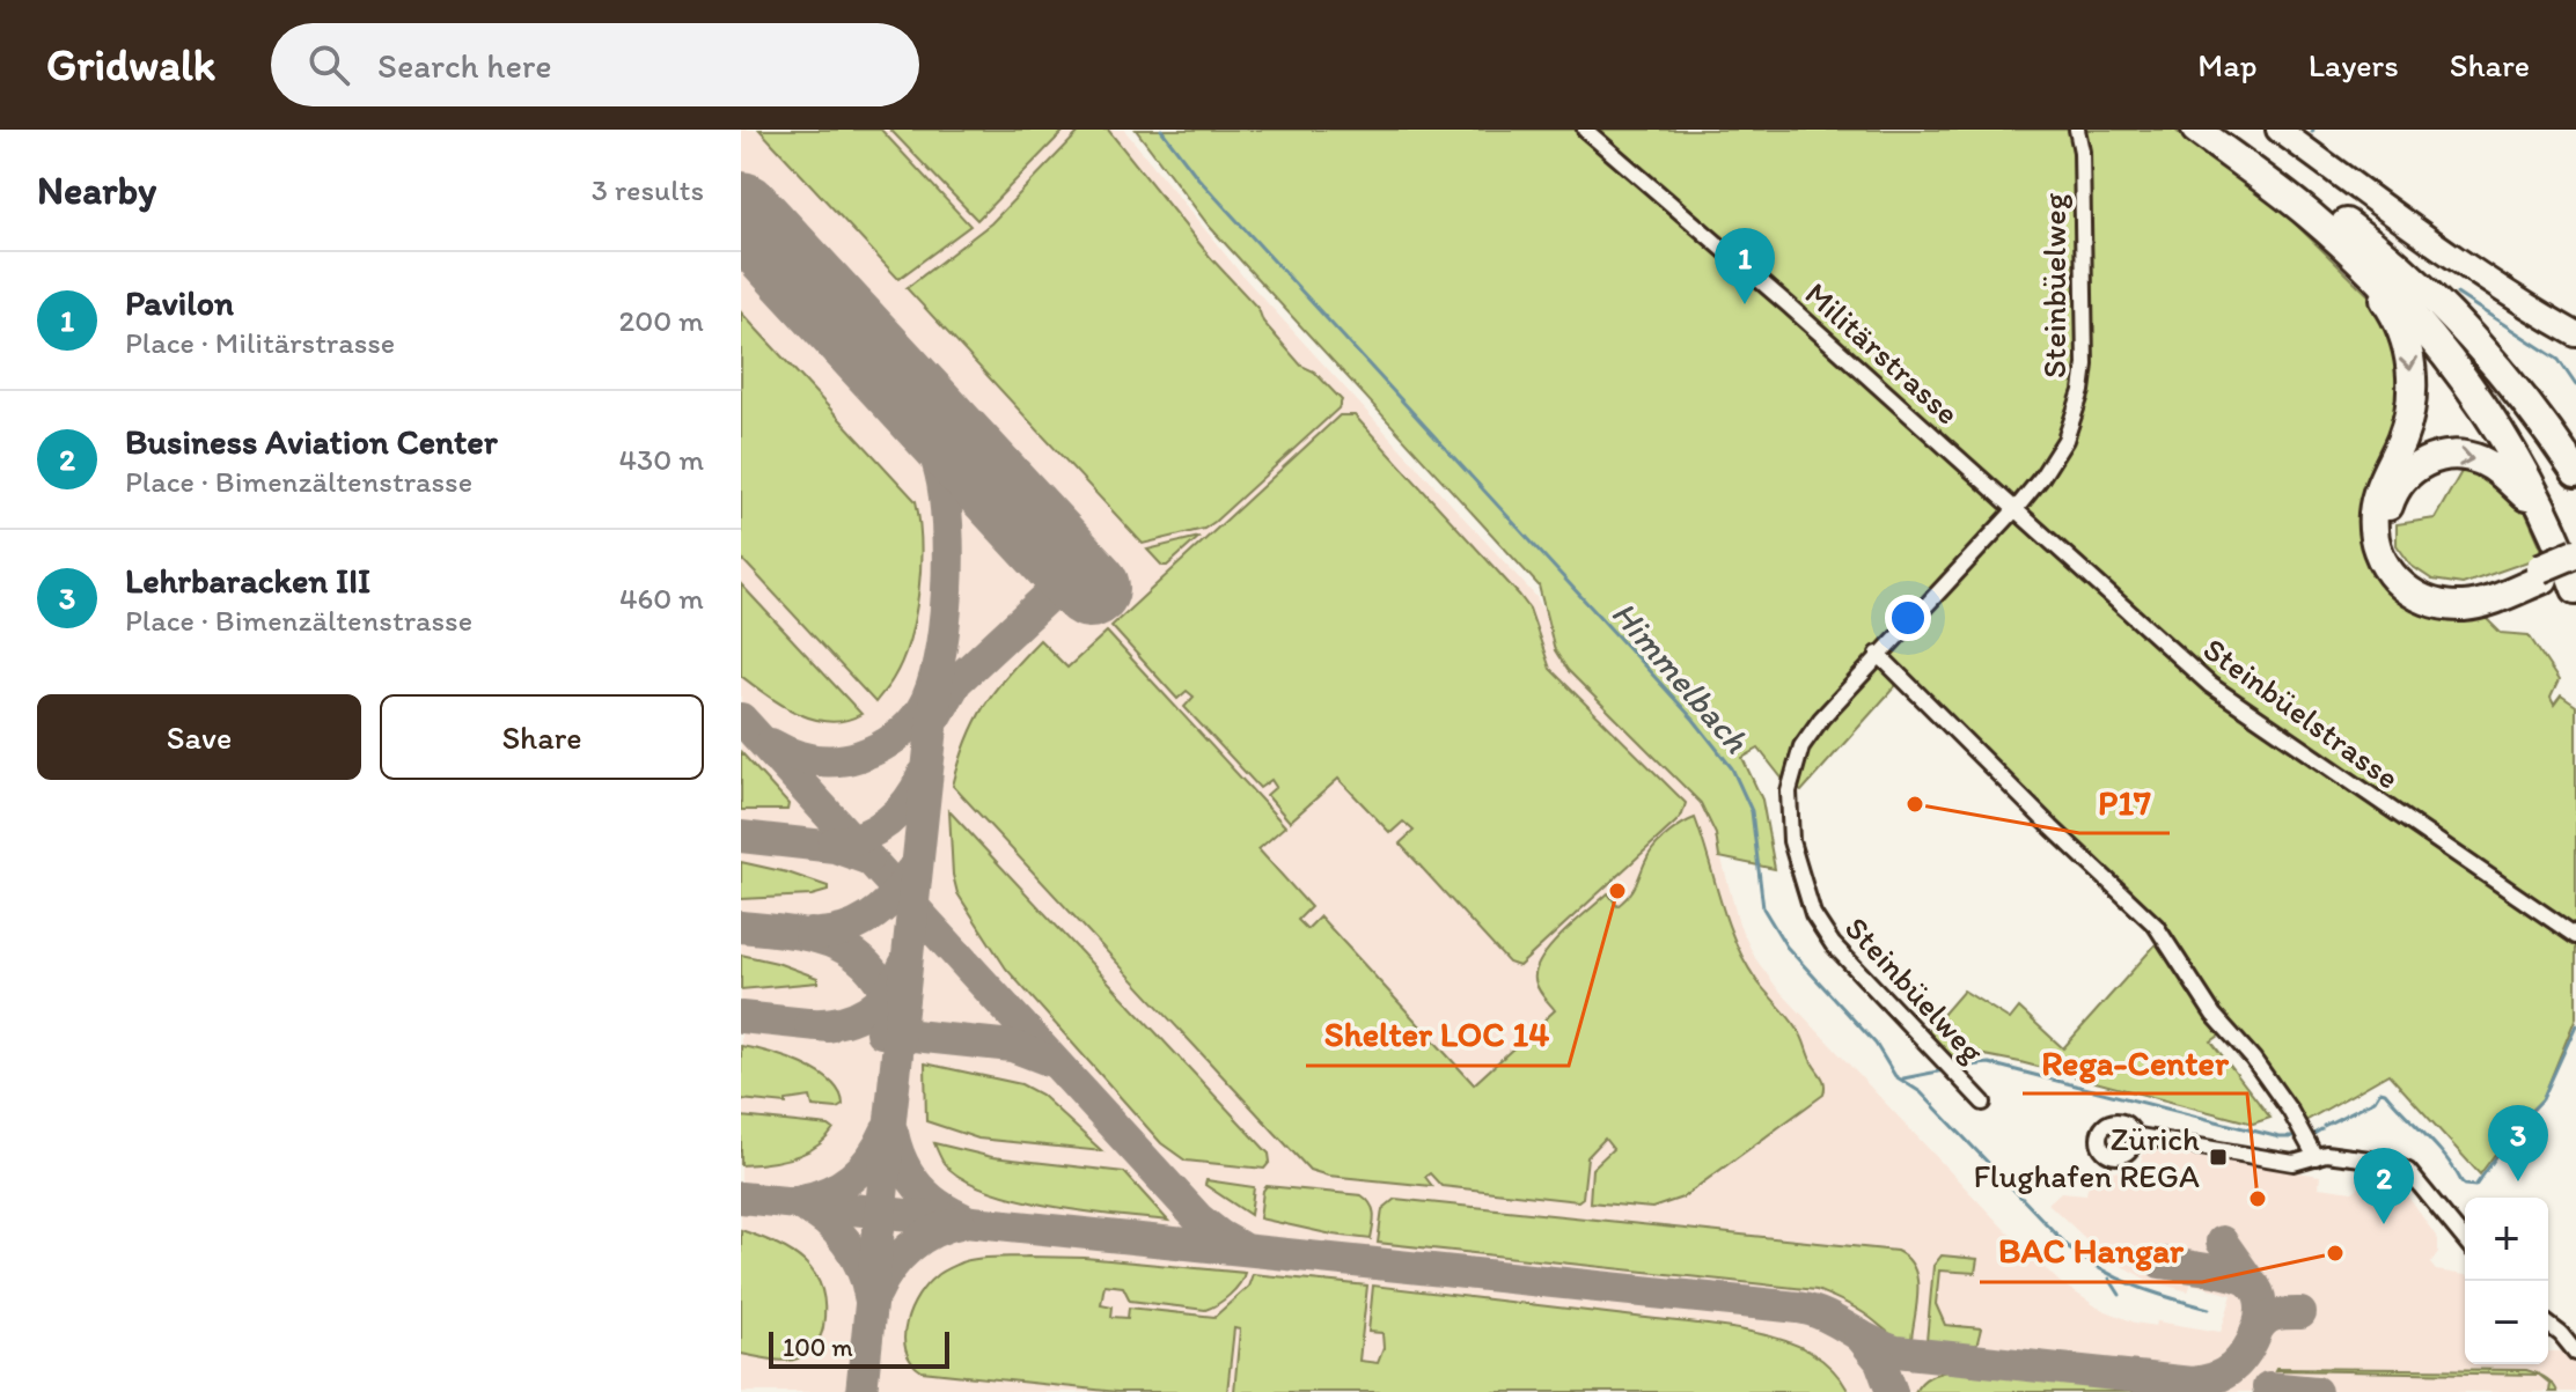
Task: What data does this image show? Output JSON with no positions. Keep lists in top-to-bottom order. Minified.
{"streets":{"street":["Steinbüelweg","Militärstrasse","Steinbüelstrasse"]},"crossings":[["Steinbüelweg","Militärstrasse"],["Steinbüelweg","Steinbüelstrasse"],["Militärstrasse","Steinbüelstrasse"]],"water":["Himmelbach"],"places":{"other":["P17","Shelter LOC 14","Rega-Center","BAC Hangar"],"transit":["Zürich Flughafen REGA"]},"scale_bar":"100 m","page":{"header":"Gridwalk","search":"Search here","nav":["Map","Layers","Share"],"heading":["Nearby","3 results"],"pins":["1","3","2"],"list":[{"mark":"1","name":"Pavilon","note":"Place · Militärstrasse","value":"200 m"},{"mark":"2","name":"Business Aviation Center","note":"Place · Bimenzältenstrasse","value":"430 m"},{"mark":"3","name":"Lehrbaracken III","note":"Place · Bimenzältenstrasse","value":"460 m"}],"buttons":["Save","Share"],"map_buttons":["+","−"],"scale":"100 m"}}
